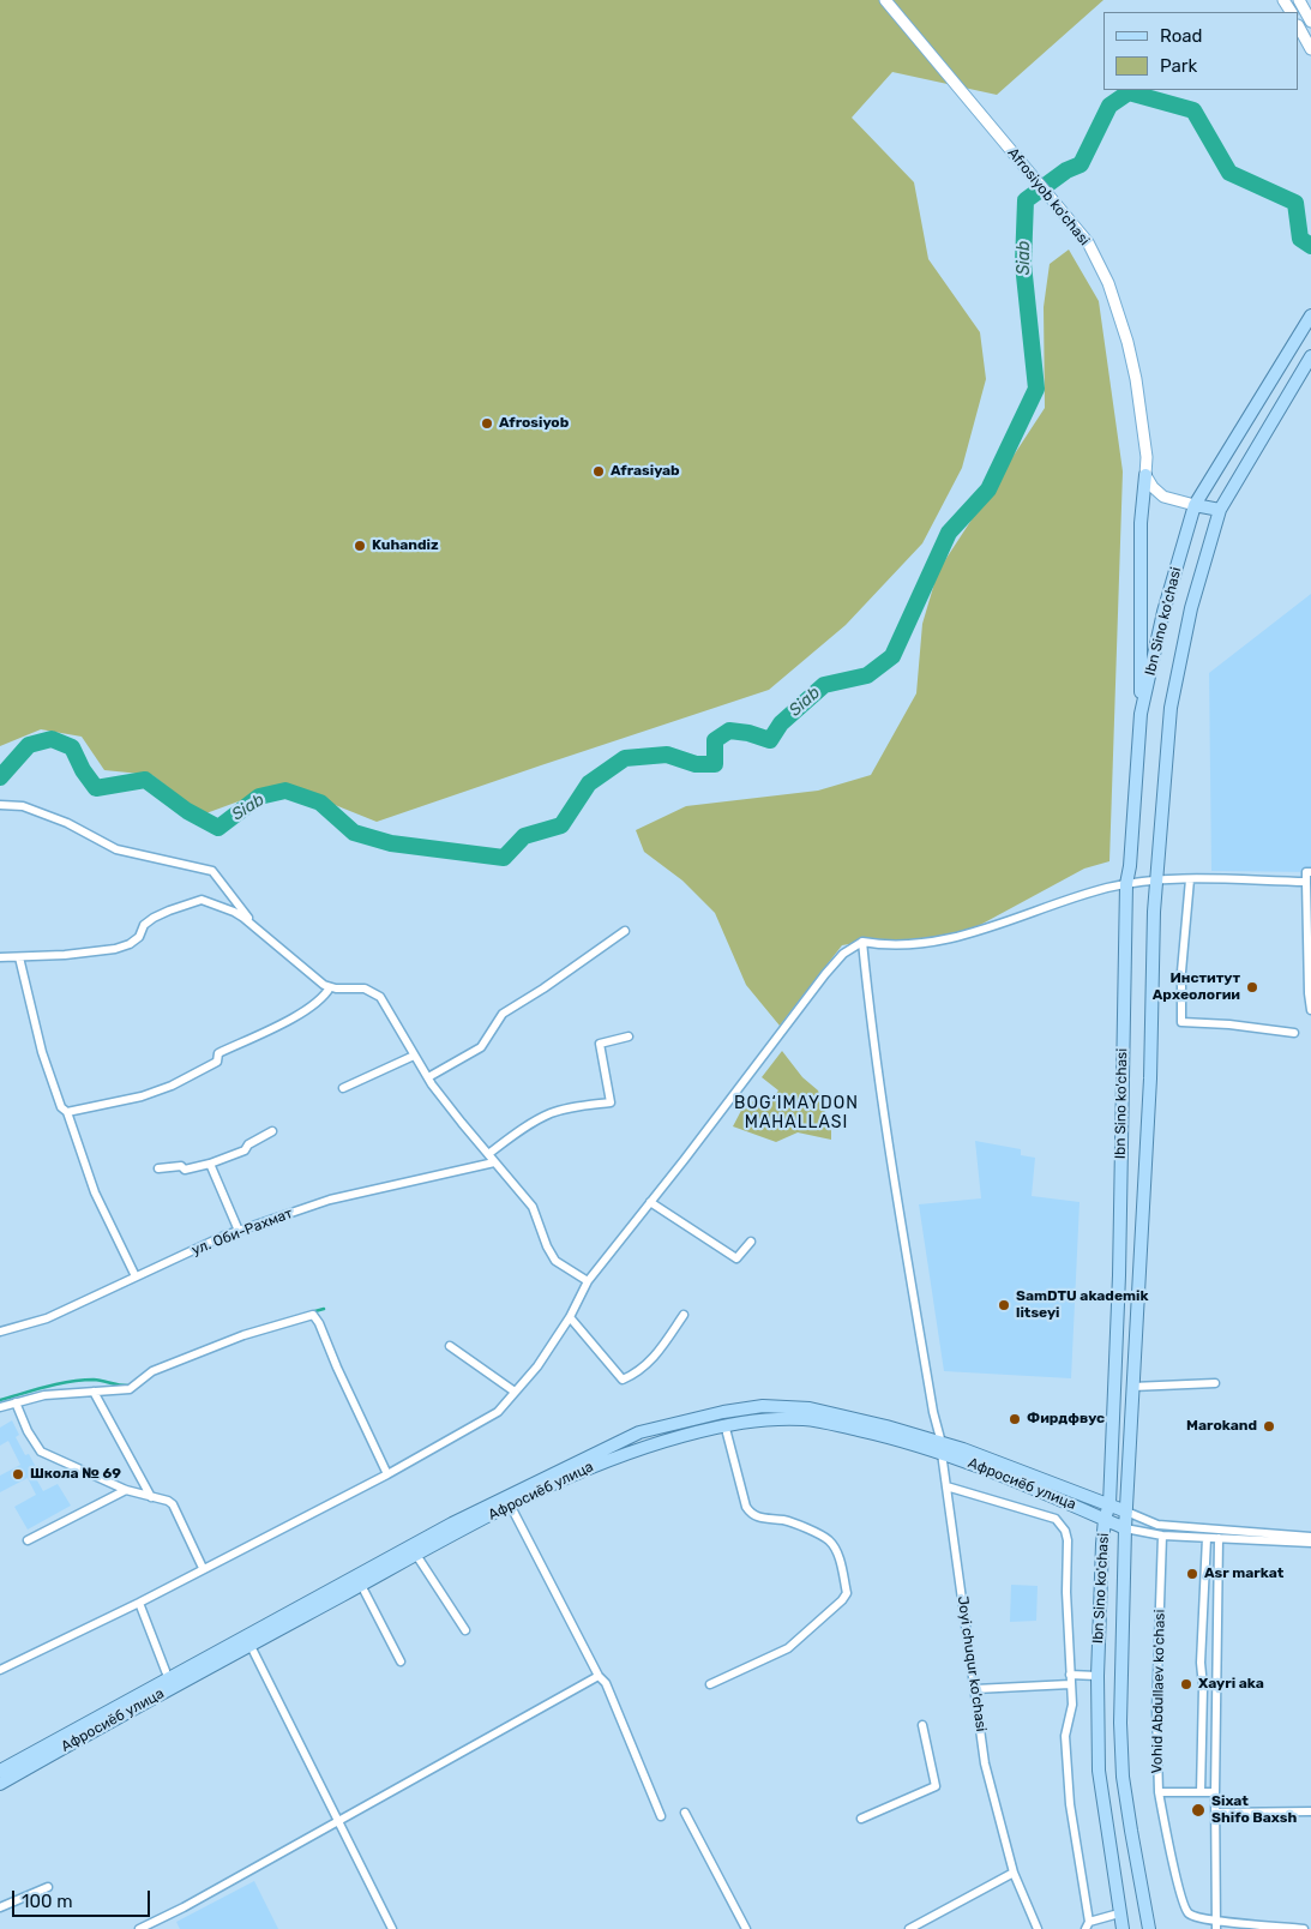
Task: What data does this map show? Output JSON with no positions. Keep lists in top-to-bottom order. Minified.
{"streets":{"main road":["Ibn Sino ko'chasi","Афросиёб улица"],"street":["Afrosiyob ko'chasi","ул. Оби-Рахмат","Joyi chuqur ko'chasi","Vohid Abdullaev ko'chasi"]},"crossings":[["Ibn Sino ko'chasi","Афросиёб улица"],["Афросиёб улица","Joyi chuqur ko'chasi"]],"districts":["BOG‘IMAYDON MAHALLASI"],"water":["Siab"],"places":["Afrosiyob","Afrasiyab","Kuhandiz","Институт Археологии","SamDTU akademik litseyi","Фирдфвус","Marokand","Школа № 69","Asr markat","Xayri aka","Sixat Shifo Baxsh"],"legend":["Road","Park"],"scale_bar":"100 m"}
